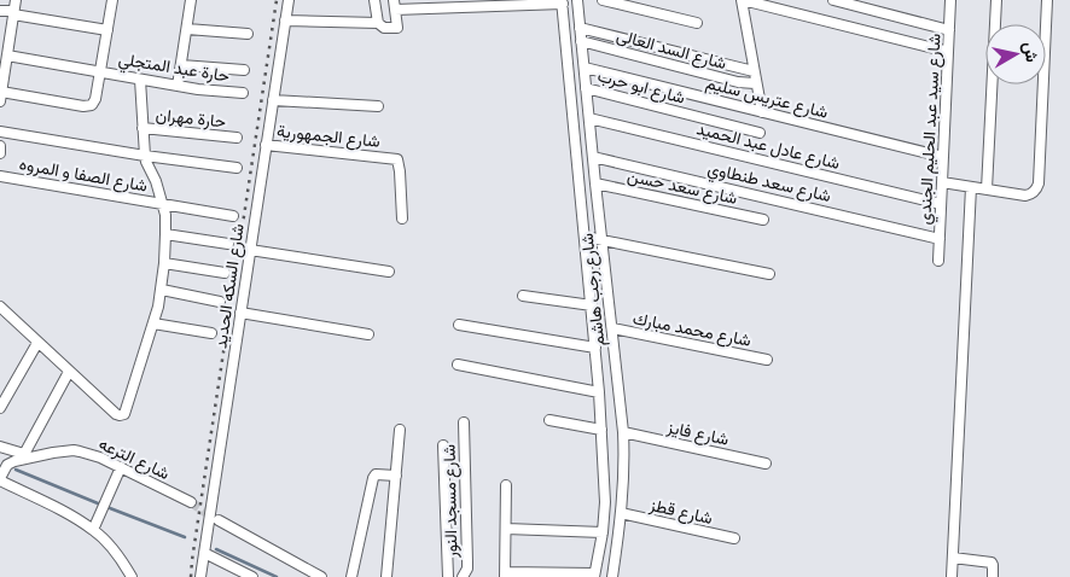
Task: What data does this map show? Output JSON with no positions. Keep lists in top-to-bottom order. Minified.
{"streets":{"street":["شارع السد العالى","حارة عبد المتجلي","شارع ابو حرب","شارع عتريس سليم","حارة مهران","شارع سيد عبد الحليم الجندي","شارع الجمهورية","شارع عادل عبد الحميد","شارع الصفا و المروه","شارع سعد طنطاوي","شارع سعد حسن","شارع السكه الحديد","شارع رجب هاشم","شارع محمد مبارك","شارع فايز","شارع الترعه","شارع مسجد النور","شارع قطز"]},"crossings":[["شارع السد العالى","شارع رجب هاشم"],["شارع ابو حرب","شارع رجب هاشم"],["شارع عتريس سليم","شارع سيد عبد الحليم الجندي"],["شارع عتريس سليم","شارع رجب هاشم"],["شارع سيد عبد الحليم الجندي","شارع عادل عبد الحميد"],["شارع سيد عبد الحليم الجندي","شارع سعد طنطاوي"],["شارع الجمهورية","شارع السكه الحديد"],["شارع عادل عبد الحميد","شارع رجب هاشم"],["شارع سعد طنطاوي","شارع رجب هاشم"],["شارع سعد حسن","شارع رجب هاشم"],["شارع رجب هاشم","شارع محمد مبارك"],["شارع رجب هاشم","شارع فايز"],["شارع رجب هاشم","شارع قطز"]],"north":"right"}
